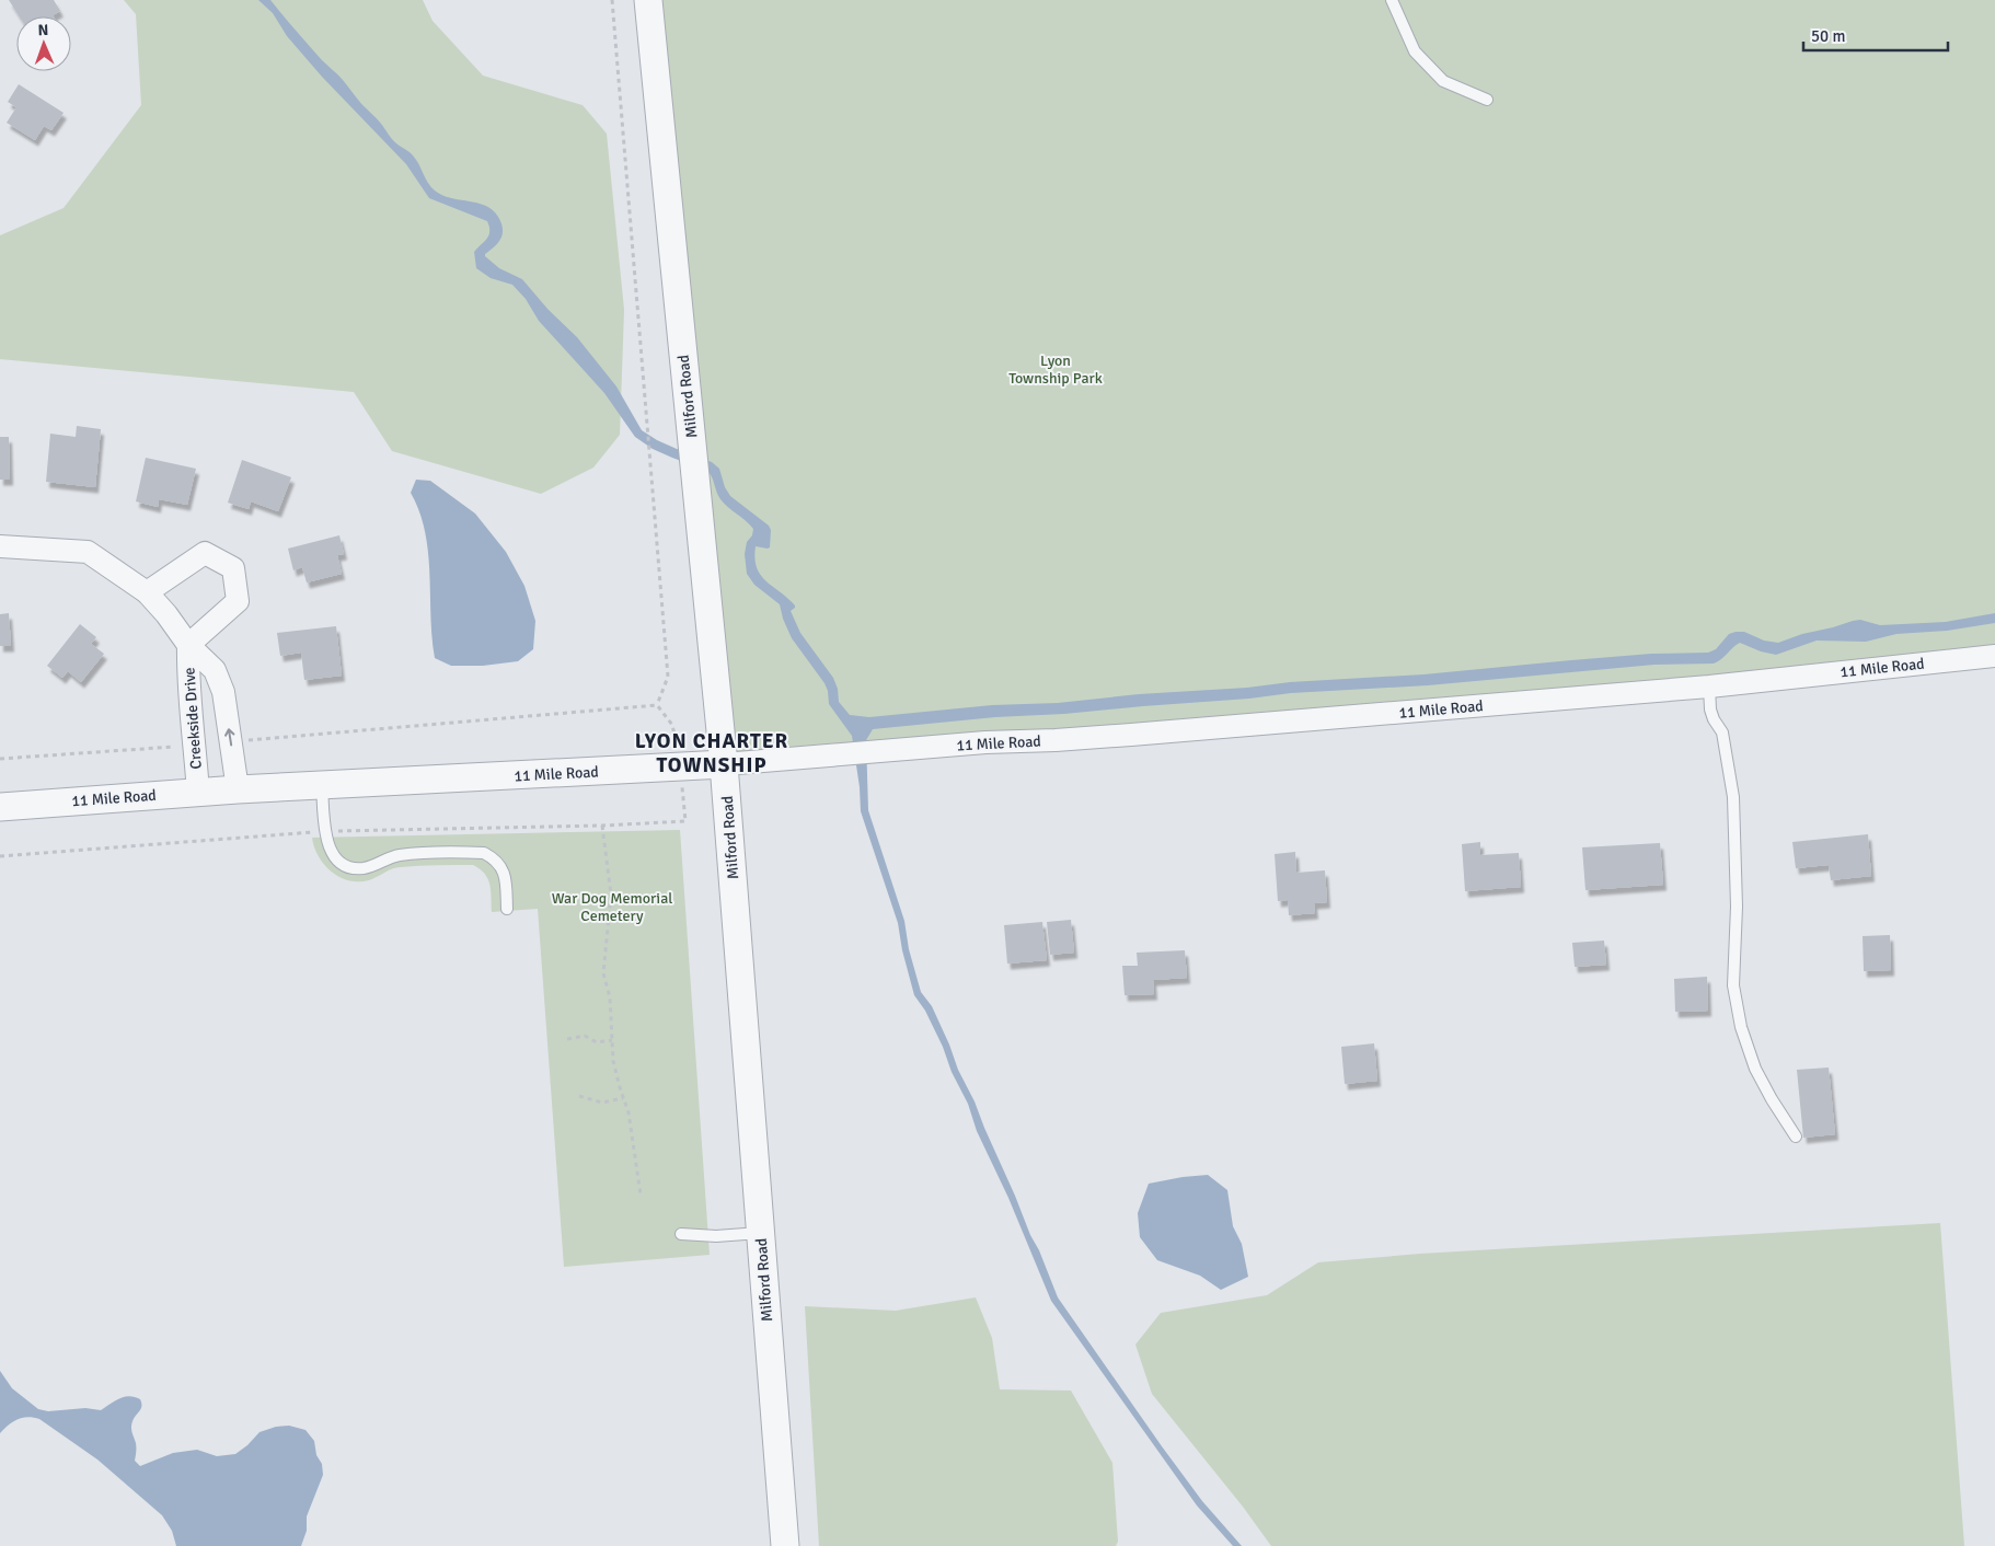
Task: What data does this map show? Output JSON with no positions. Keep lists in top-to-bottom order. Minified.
{"streets":{"street":["Milford Road","11 Mile Road","Creekside Drive"]},"crossings":[["Milford Road","11 Mile Road"],["11 Mile Road","Creekside Drive"]],"districts":["LYON CHARTER TOWNSHIP"],"parks":["Lyon Township Park","War Dog Memorial Cemetery"],"scale_bar":"50 m","north":"top"}
